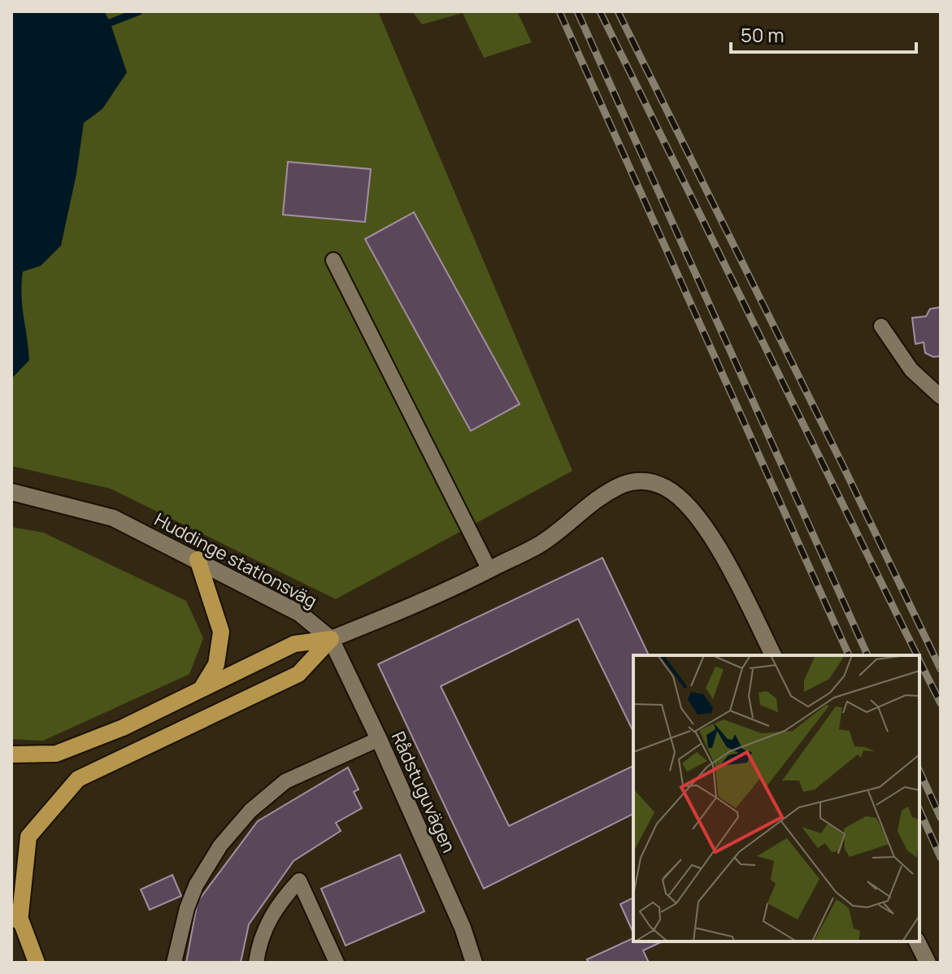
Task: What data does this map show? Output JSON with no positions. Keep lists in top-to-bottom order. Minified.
{"streets":{"street":["Huddinge stationsväg","Rådstuguvägen"]},"crossings":[["Huddinge stationsväg","Rådstuguvägen"]],"scale_bar":"50 m"}
